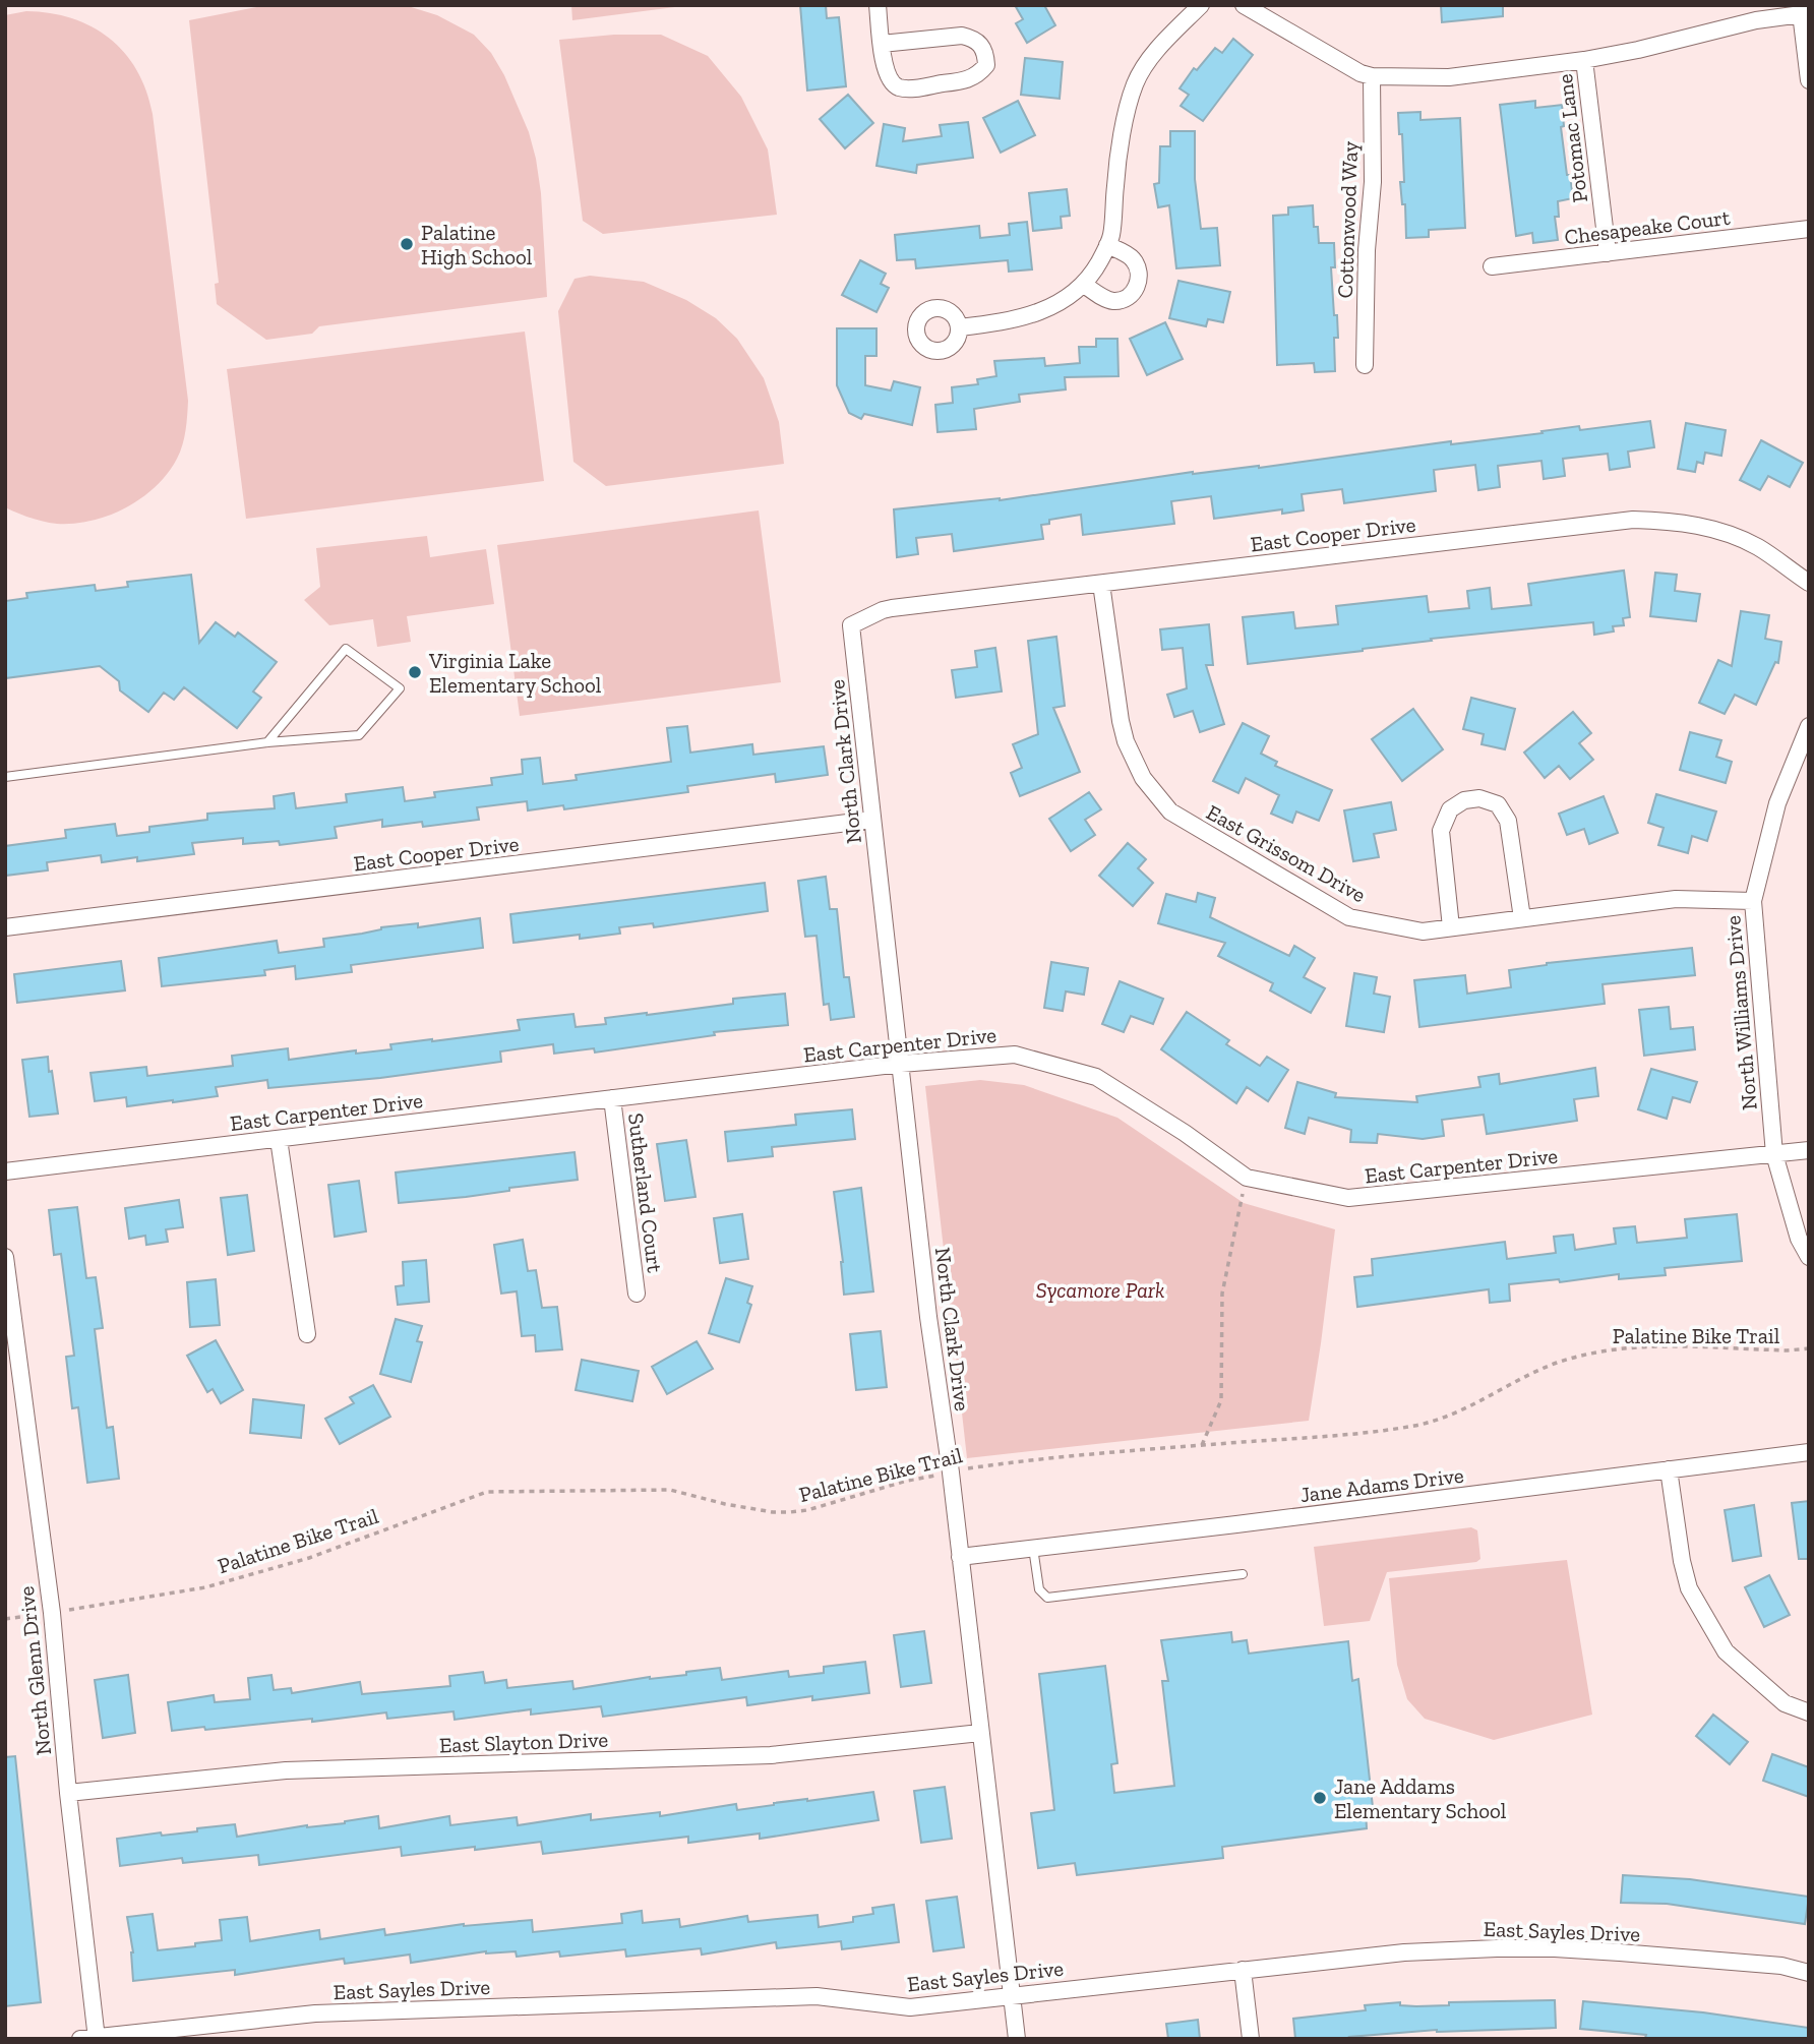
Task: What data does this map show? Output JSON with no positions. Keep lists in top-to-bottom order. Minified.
{"streets":{"street":["Potomac Lane","Cottonwood Way","Chesapeake Court","East Cooper Drive","North Clark Drive","East Grissom Drive","North Williams Drive","East Carpenter Drive","Sutherland Court","Jane Adams Drive","North Glenn Drive","East Slayton Drive","East Sayles Drive"],"path":["Palatine Bike Trail"]},"crossings":[["Potomac Lane","Chesapeake Court"],["East Cooper Drive","North Clark Drive"],["East Cooper Drive","East Grissom Drive"],["North Clark Drive","East Carpenter Drive"],["North Clark Drive","Palatine Bike Trail"],["North Clark Drive","Jane Adams Drive"],["North Clark Drive","East Slayton Drive"],["North Clark Drive","East Sayles Drive"],["East Grissom Drive","North Williams Drive"],["North Williams Drive","East Carpenter Drive"],["East Carpenter Drive","Sutherland Court"],["Palatine Bike Trail","North Glenn Drive"],["North Glenn Drive","East Slayton Drive"],["North Glenn Drive","East Sayles Drive"]],"parks":["Sycamore Park"],"places":["Palatine High School","Virginia Lake Elementary School","Jane Addams Elementary School"]}
